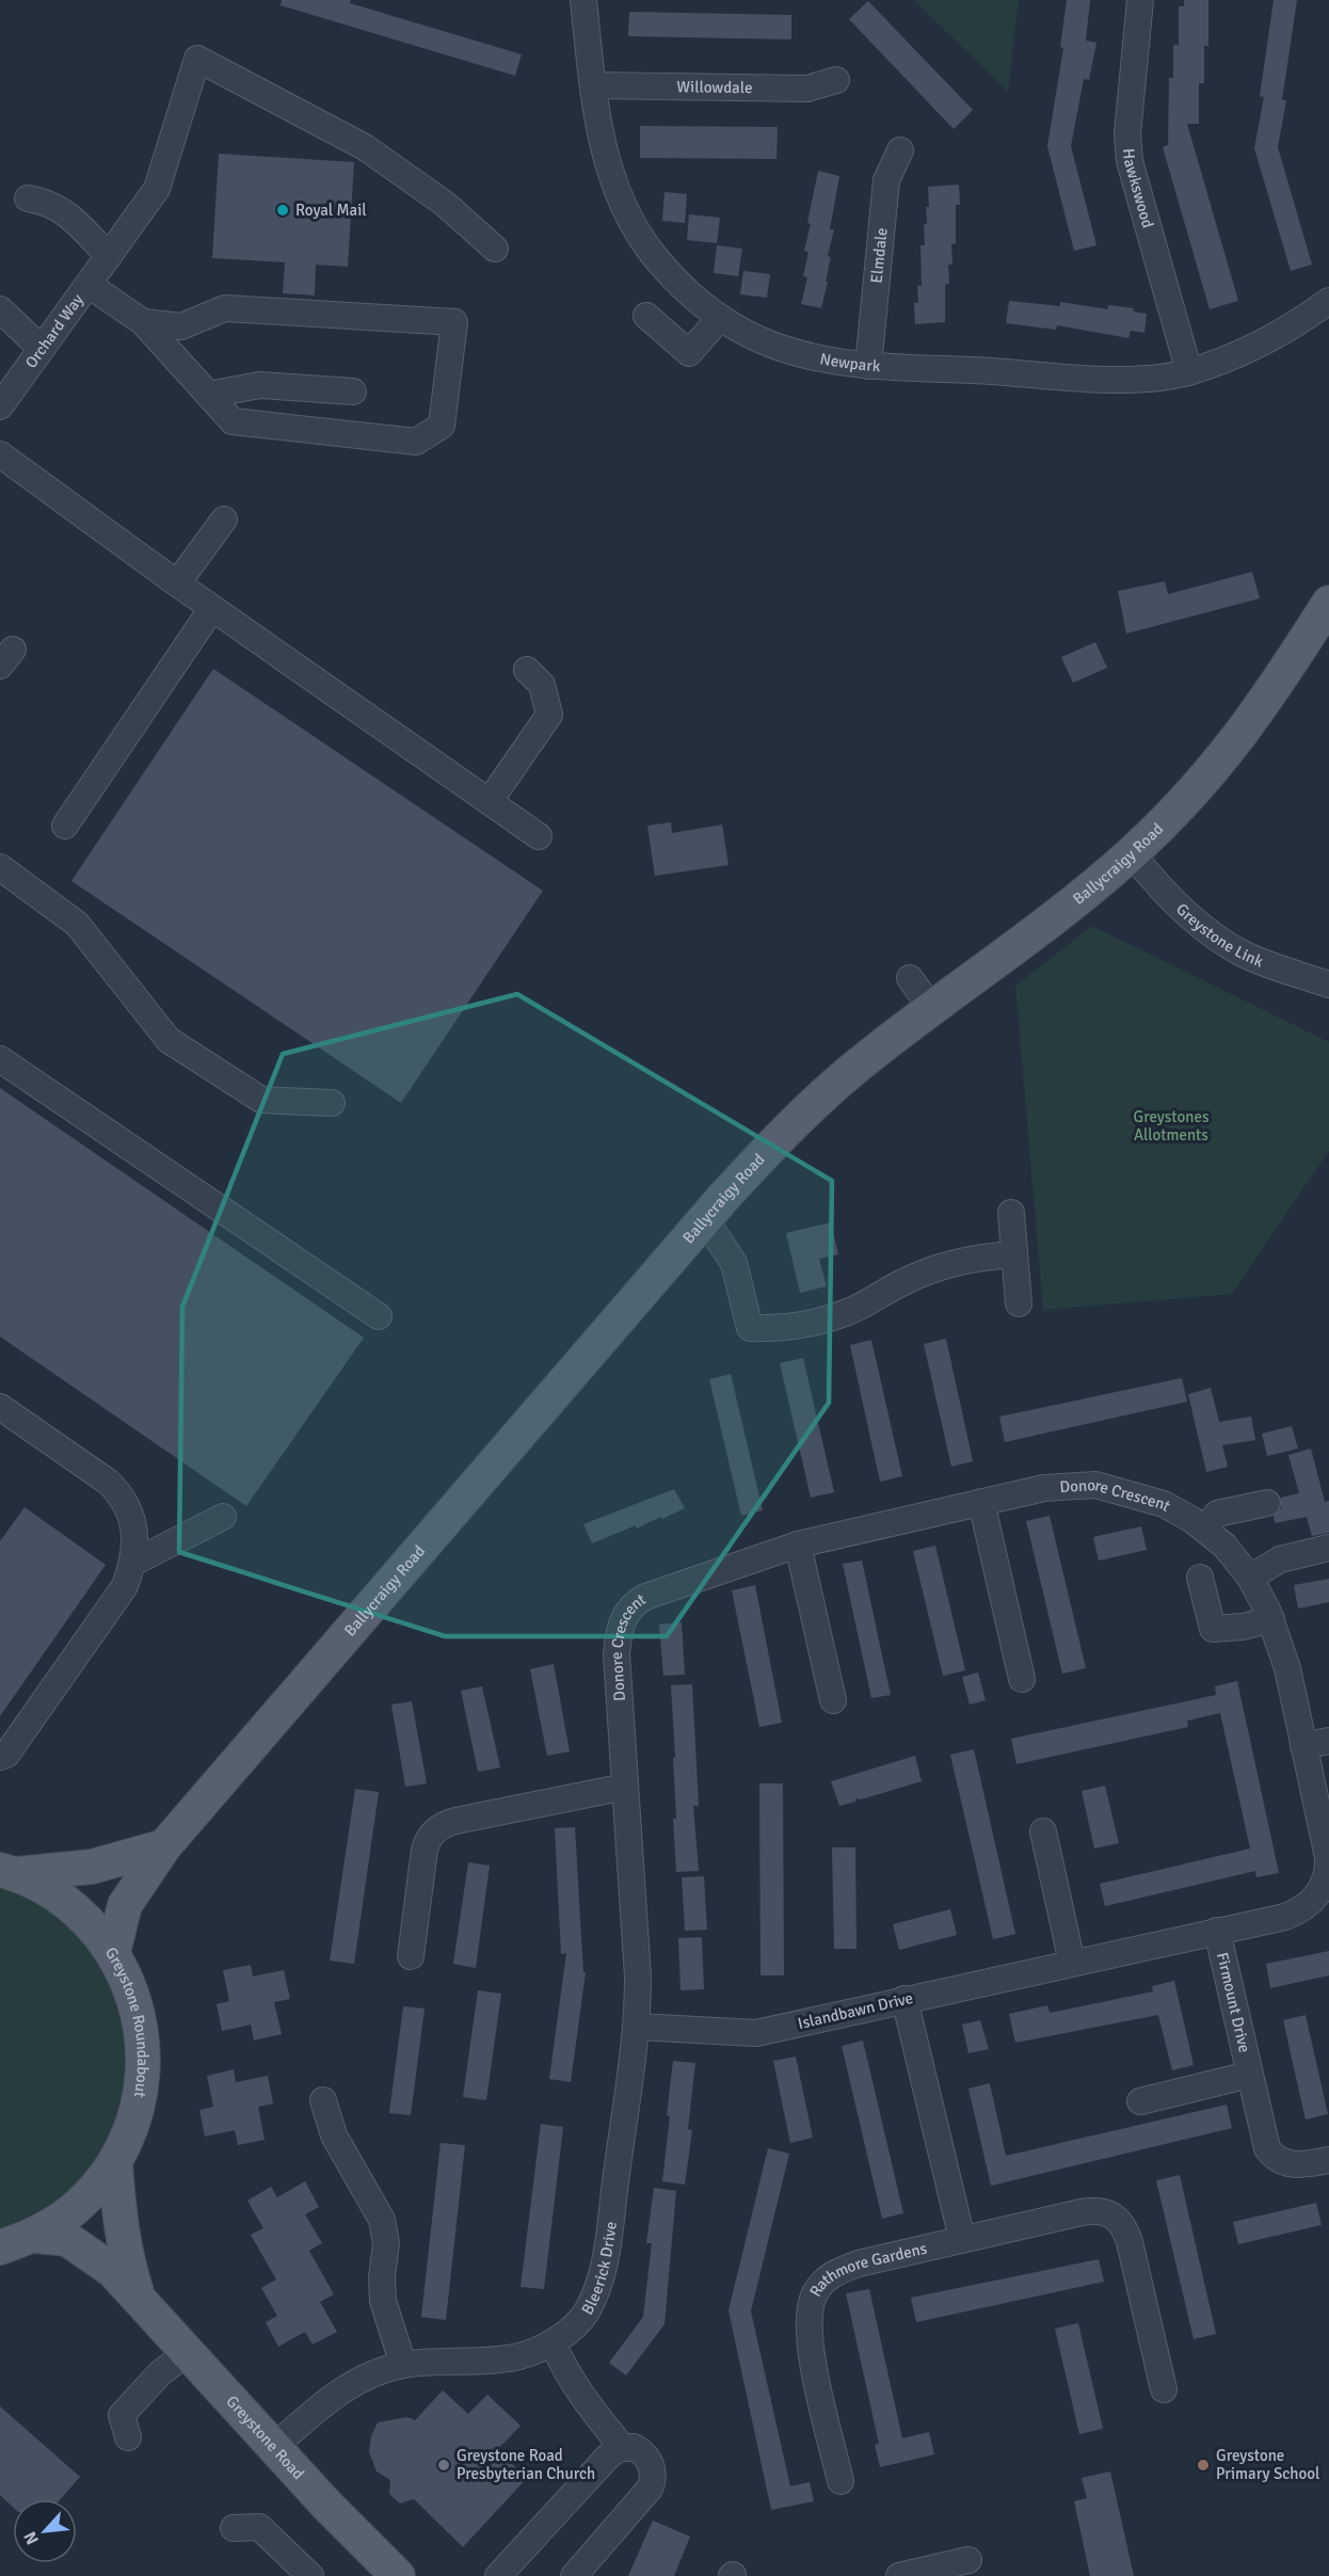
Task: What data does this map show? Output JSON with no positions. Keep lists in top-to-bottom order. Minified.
{"streets":{"main road":["Ballycraigy Road","Greystone Roundabout","Greystone Road"],"street":["Willowdale","Hawkswood","Elmdale","Orchard Way","Newpark","Greystone Link","Donore Crescent","Firmount Drive","Islandbawn Drive","Bleerick Drive","Rathmore Gardens"]},"crossings":[["Willowdale","Newpark"],["Hawkswood","Newpark"],["Elmdale","Newpark"],["Ballycraigy Road","Greystone Link"],["Ballycraigy Road","Greystone Roundabout"],["Donore Crescent","Islandbawn Drive"],["Donore Crescent","Bleerick Drive"],["Firmount Drive","Islandbawn Drive"],["Islandbawn Drive","Bleerick Drive"],["Greystone Roundabout","Greystone Road"],["Bleerick Drive","Greystone Road"]],"parks":["Greystones Allotments"],"places":["Royal Mail","Greystone Road Presbyterian Church","Greystone Primary School"],"north":"bottom left"}
